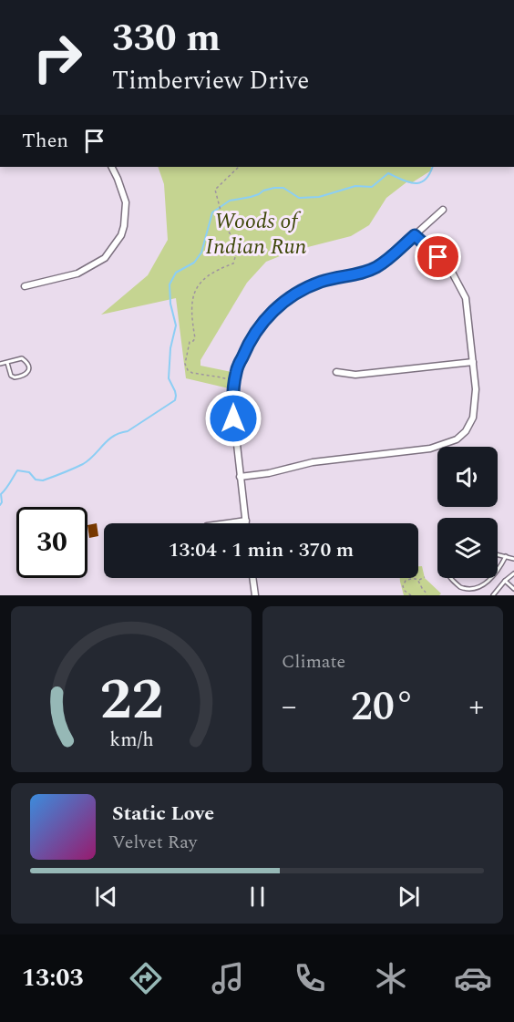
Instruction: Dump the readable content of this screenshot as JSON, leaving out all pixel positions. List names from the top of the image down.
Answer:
{
  "parks": ["Woods of Indian Run"],
  "page": {
    "turn": ["330 m", "Timberview Drive"],
    "then": "Then",
    "limit": "30",
    "trip": "13:04 · 1 min · 370 m",
    "tile": "Climate",
    "heat": ["−", "20°", "+"],
    "song": ["Static Love", "Velvet Ray"],
    "tabs": "13:03",
    "gauge": ["22", "km/h"]
  }
}
